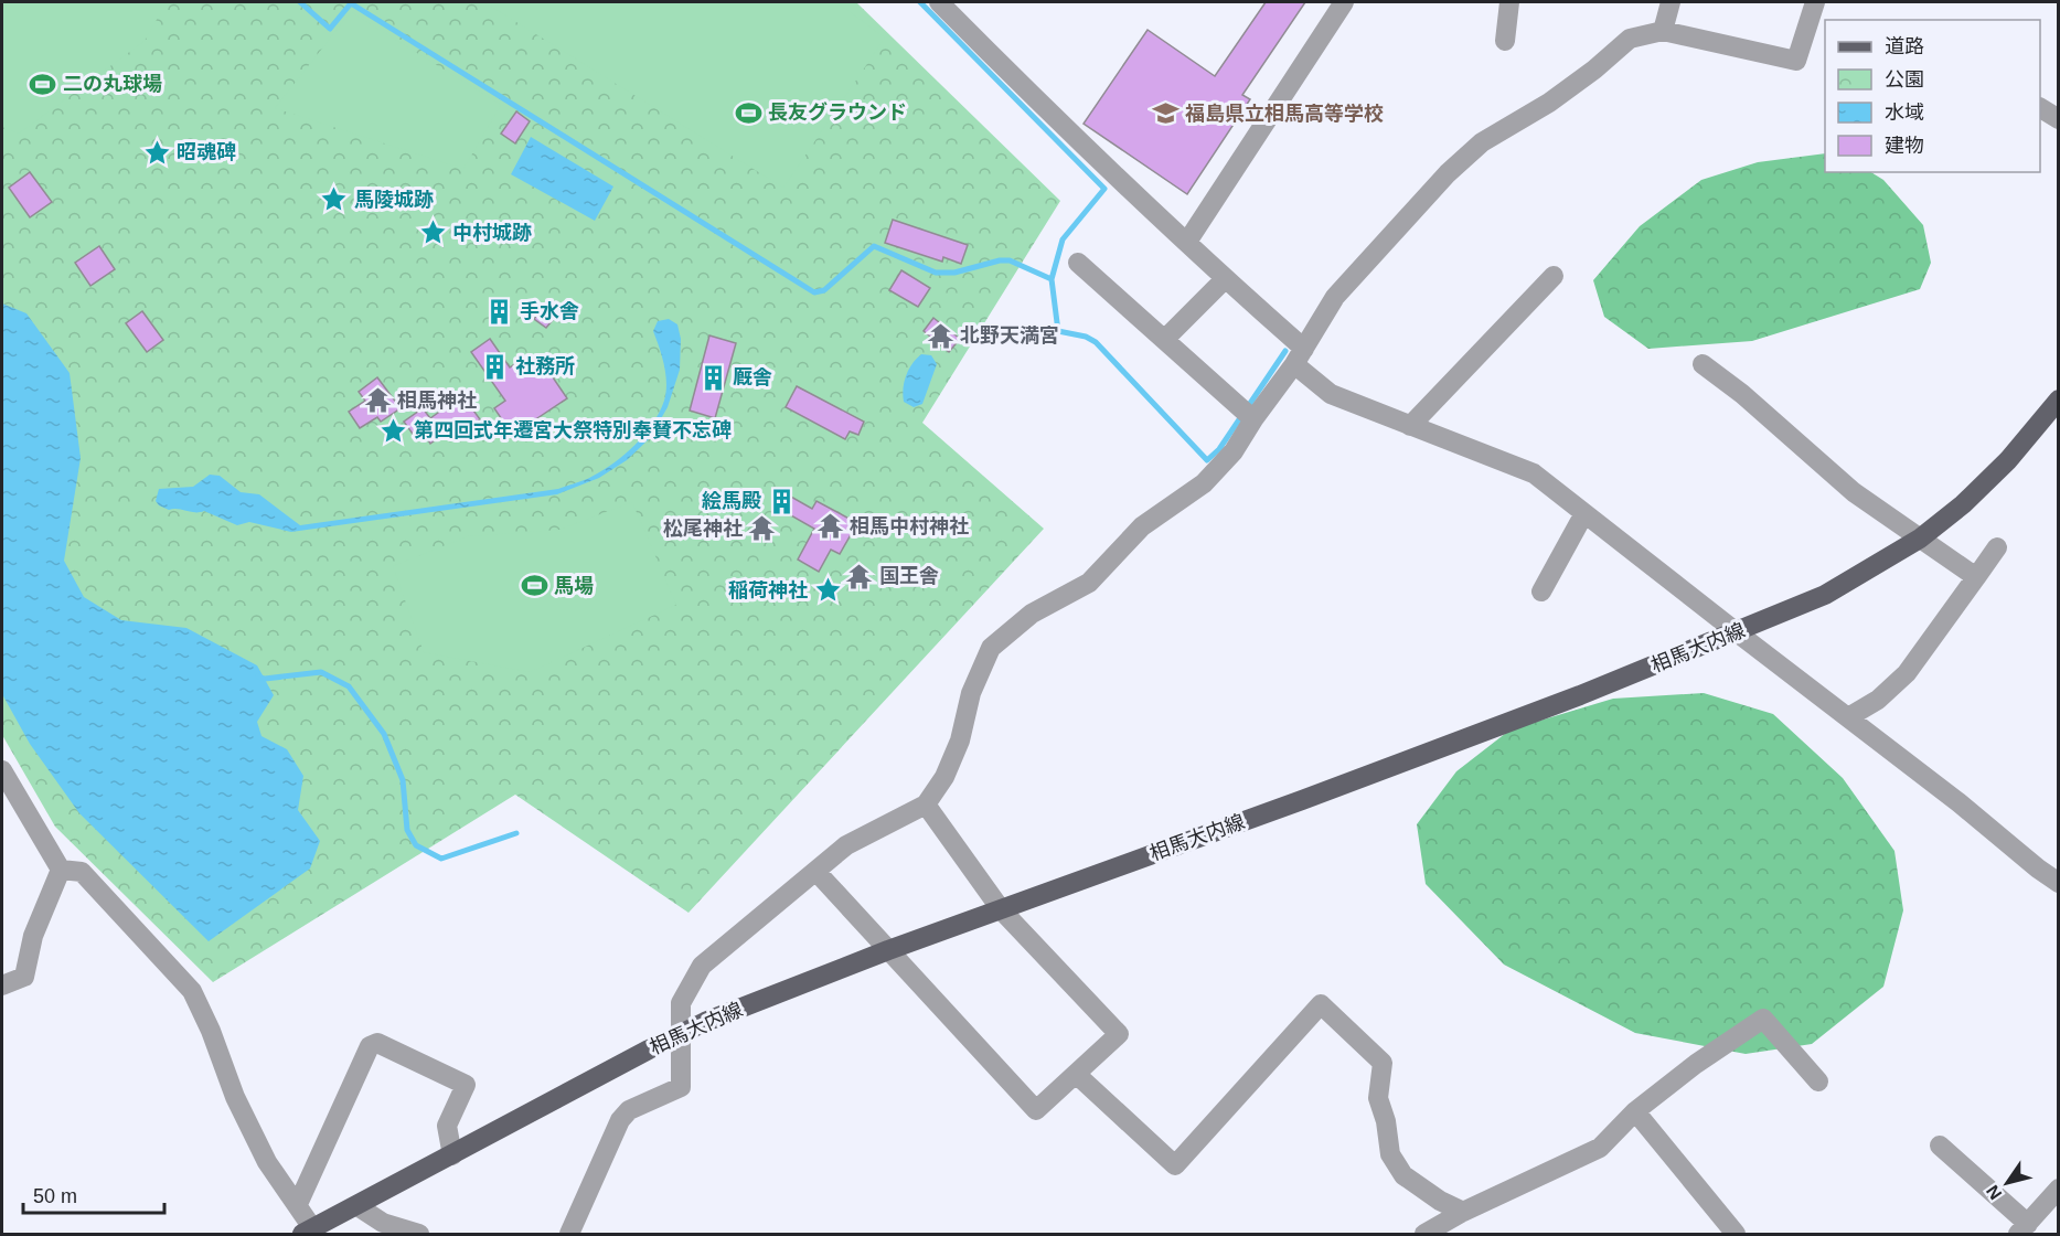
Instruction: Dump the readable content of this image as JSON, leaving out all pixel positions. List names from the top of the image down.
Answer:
{
  "streets": {
    "main road": ["相馬大内線"]
  },
  "places": {
    "sports": ["二の丸球場", "長友グラウンド", "馬場"],
    "school or university": ["福島県立相馬高等学校"],
    "place": [
      "昭魂碑",
      "馬陵城跡",
      "中村城跡",
      "第四回式年遷宮大祭特別奉賛不忘碑",
      "稲荷神社"
    ],
    "building": [
      "手水舎",
      "社務所",
      "厩舎",
      "絵馬殿"
    ],
    "temple": [
      "北野天満宮",
      "相馬神社",
      "相馬中村神社",
      "松尾神社",
      "国王舎"
    ]
  },
  "legend": [
    "道路",
    "公園",
    "水域",
    "建物"
  ],
  "scale_bar": "50 m",
  "north": "bottom left"
}
